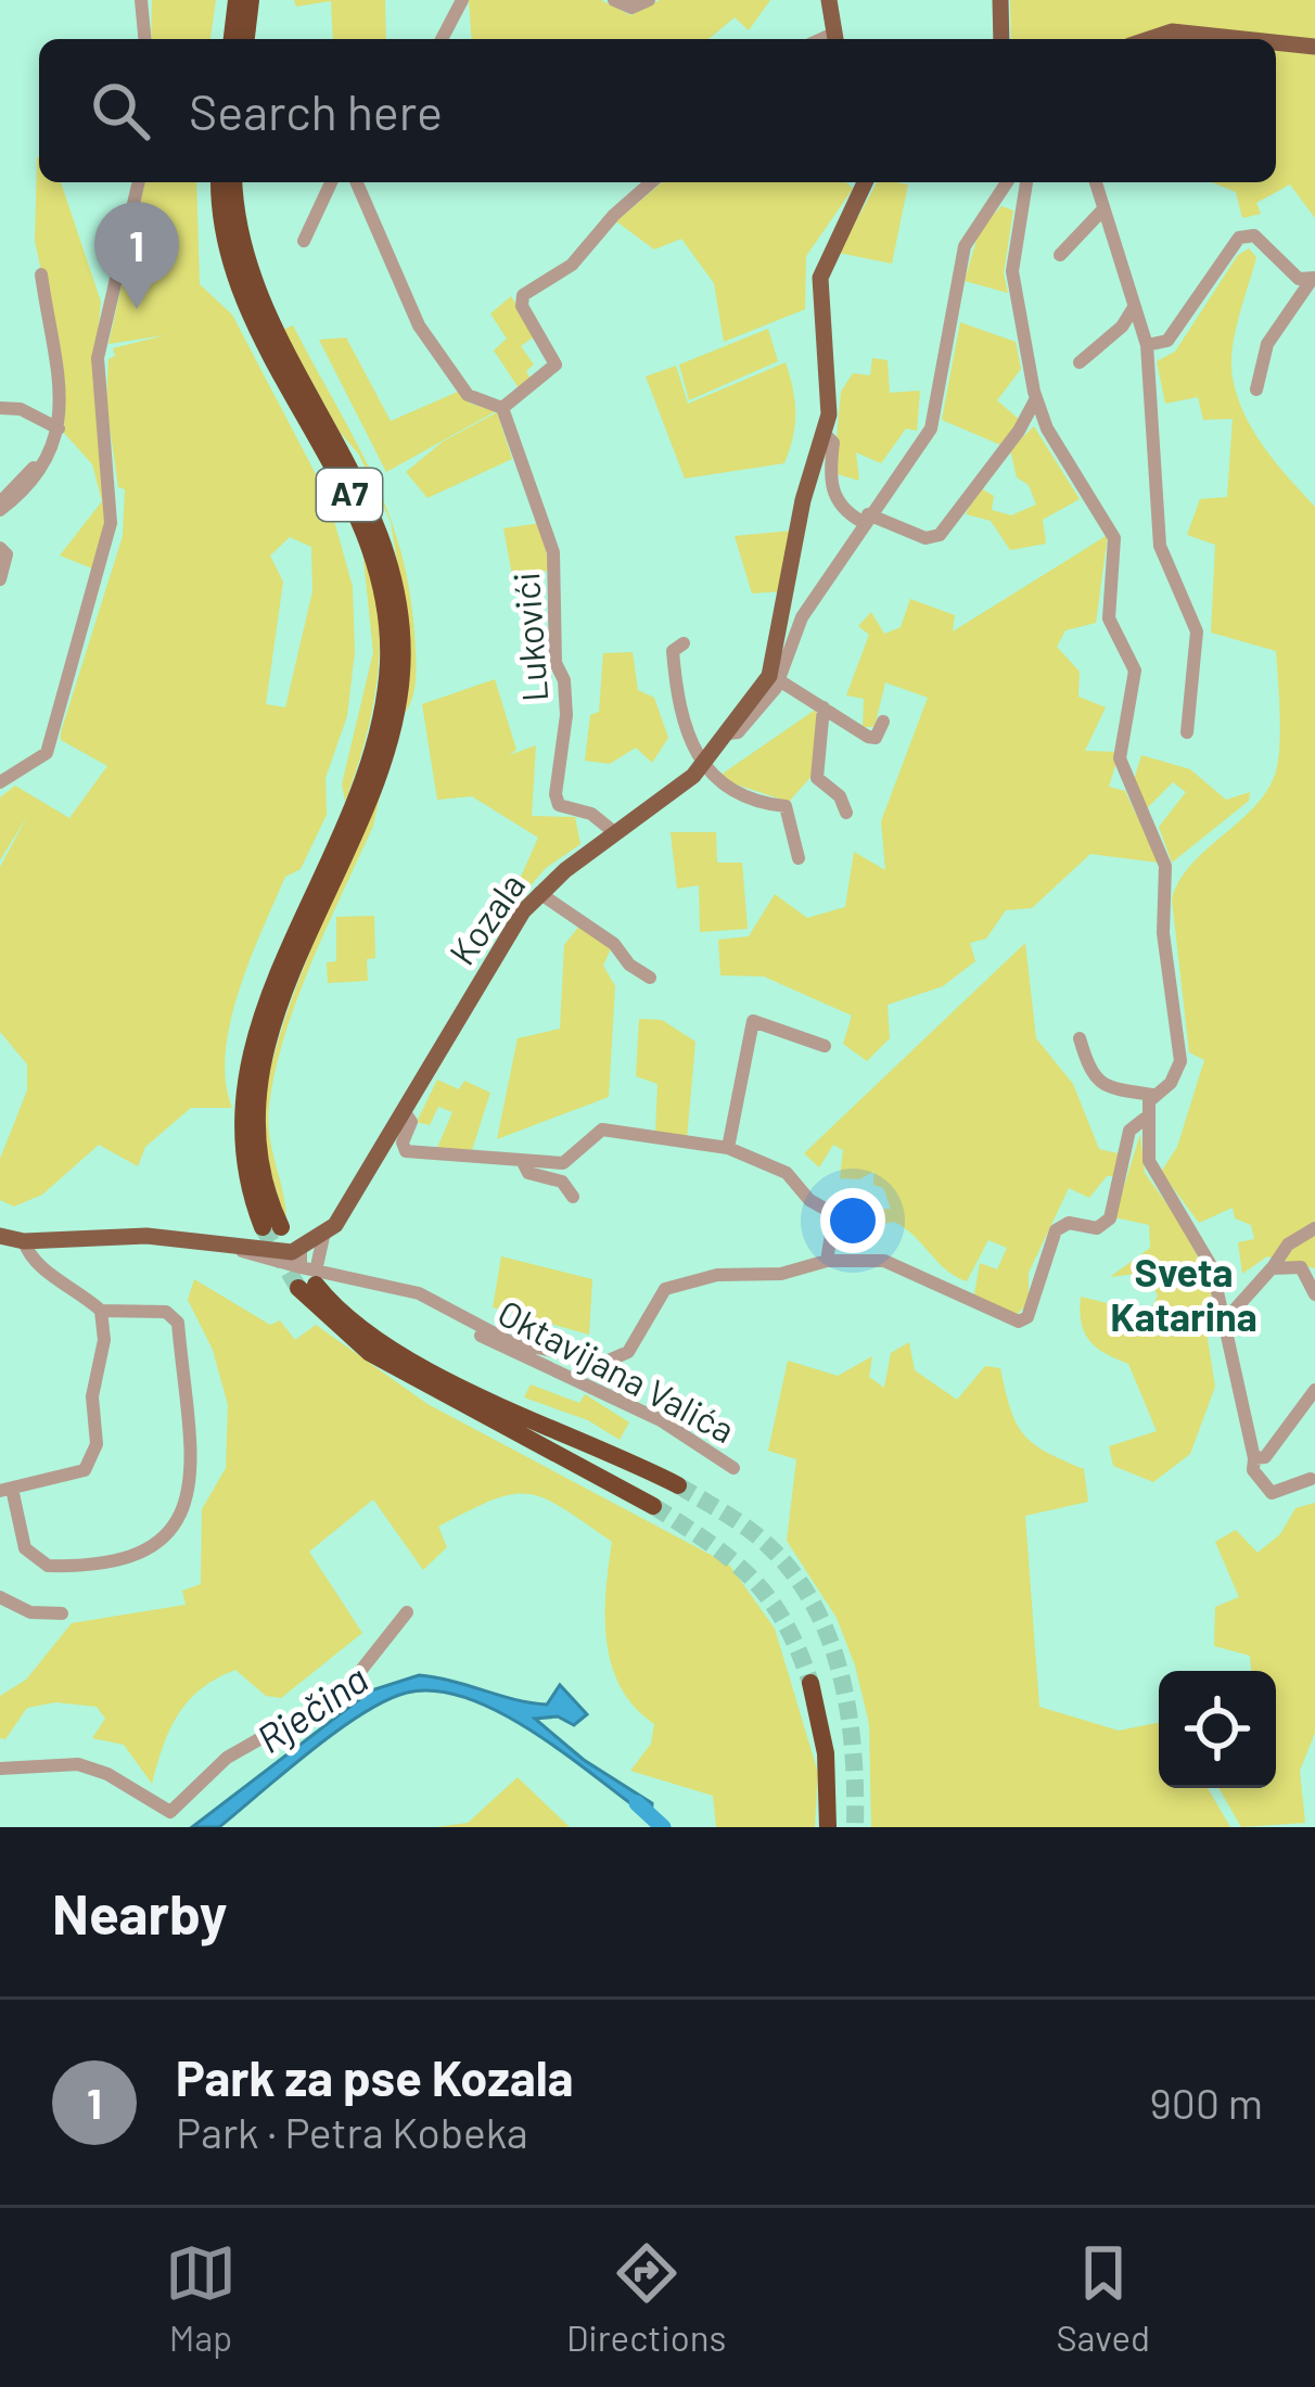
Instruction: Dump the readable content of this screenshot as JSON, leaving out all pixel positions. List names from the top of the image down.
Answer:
{
  "streets": {
    "highway": ["A7"],
    "main road": ["Kozala"],
    "street": ["Lukovići", "Oktavijana Valića"]
  },
  "crossings": [
    ["Lukovići", "Kozala"],
    ["Kozala", "Oktavijana Valića"]
  ],
  "districts": ["Sveta Katarina"],
  "water": ["Rječina"],
  "page": {
    "search": "Search here",
    "pins": "1",
    "heading": "Nearby",
    "list": [
      {
        "mark": "1",
        "name": "Park za pse Kozala",
        "note": "Park · Petra Kobeka",
        "value": "900 m"
      }
    ],
    "nav": ["Map", "Directions", "Saved"]
  }
}
